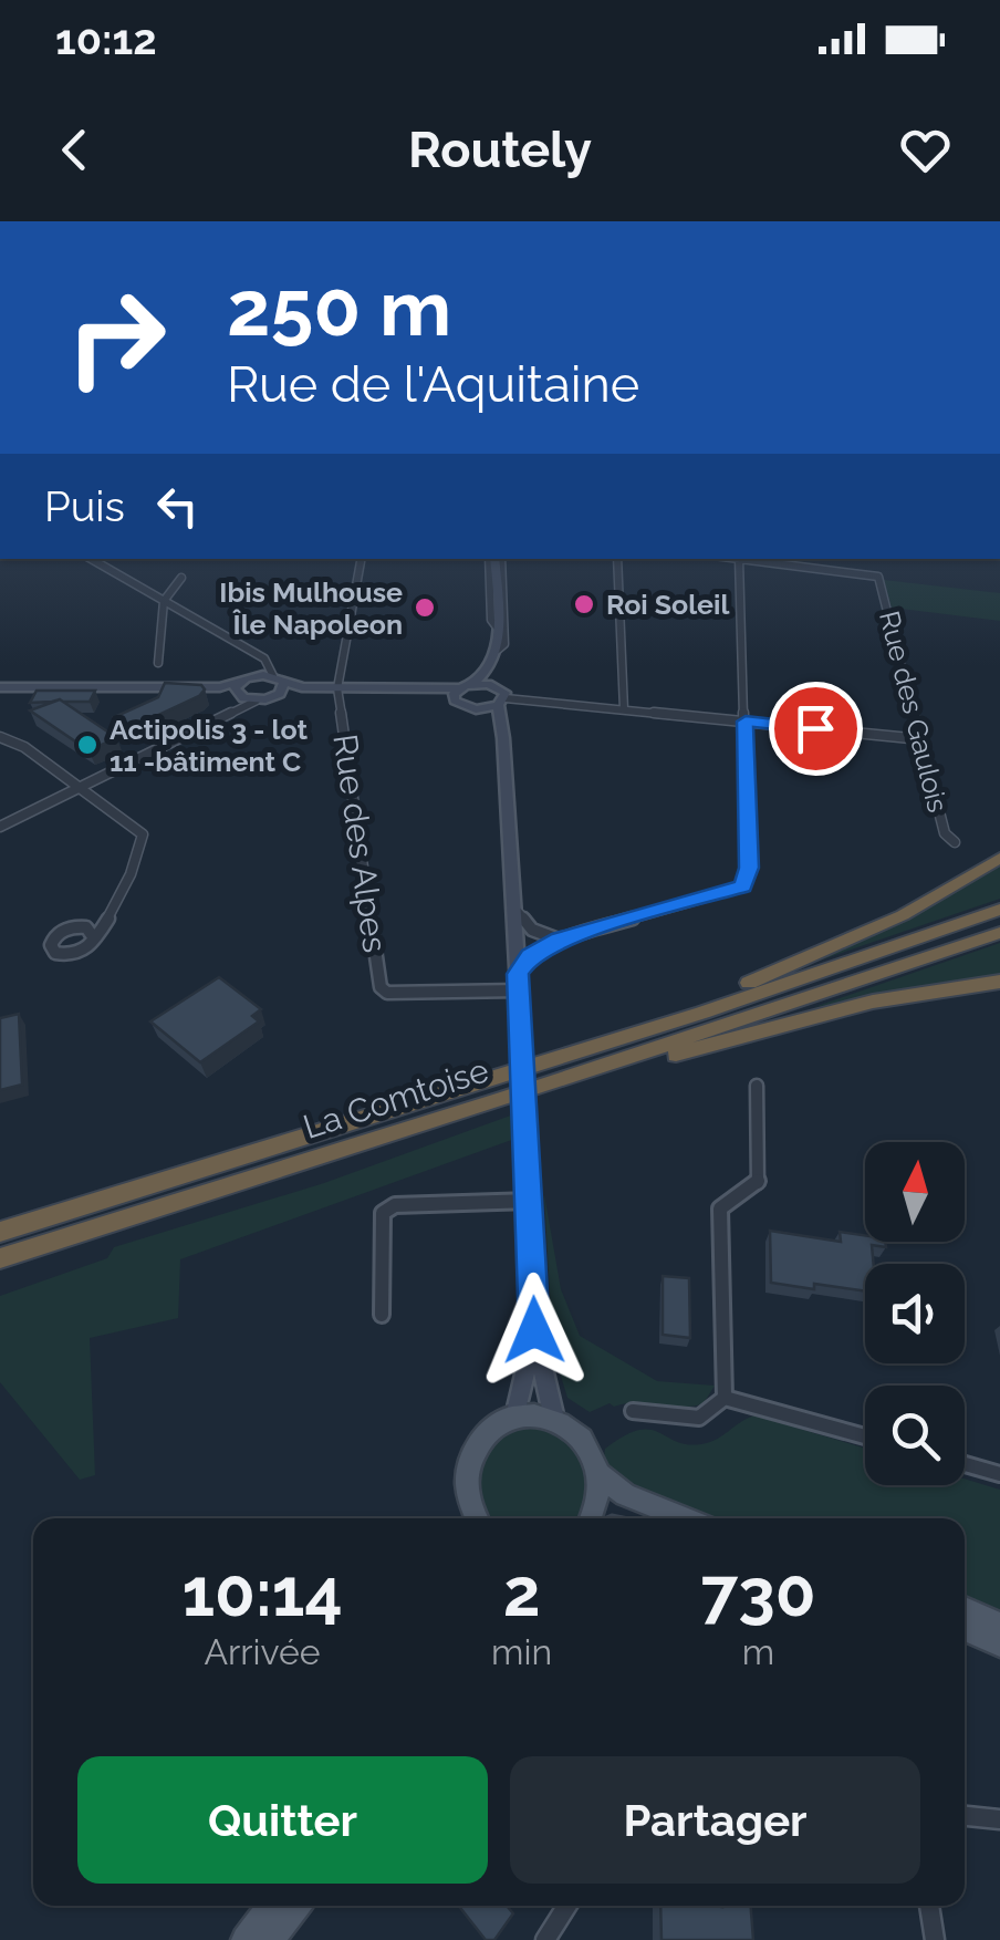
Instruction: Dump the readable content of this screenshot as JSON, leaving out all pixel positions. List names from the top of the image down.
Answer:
{
  "streets": {
    "highway": ["La Comtoise"],
    "street": ["Rue des Gaulois", "Rue des Alpes"]
  },
  "places": ["Roi Soleil", "Ibis Mulhouse Île Napoleon", "Actipolis 3 - lot 11 -bâtiment C"],
  "north": "top",
  "page": {
    "status": "10:12",
    "header": "Routely",
    "turn": ["250 m", "Rue de l'Aquitaine"],
    "then": "Puis",
    "eta": [
      "10:14",
      "Arrivée",
      "2",
      "min",
      "730",
      "m"
    ],
    "buttons": ["Quitter", "Partager"]
  }
}
